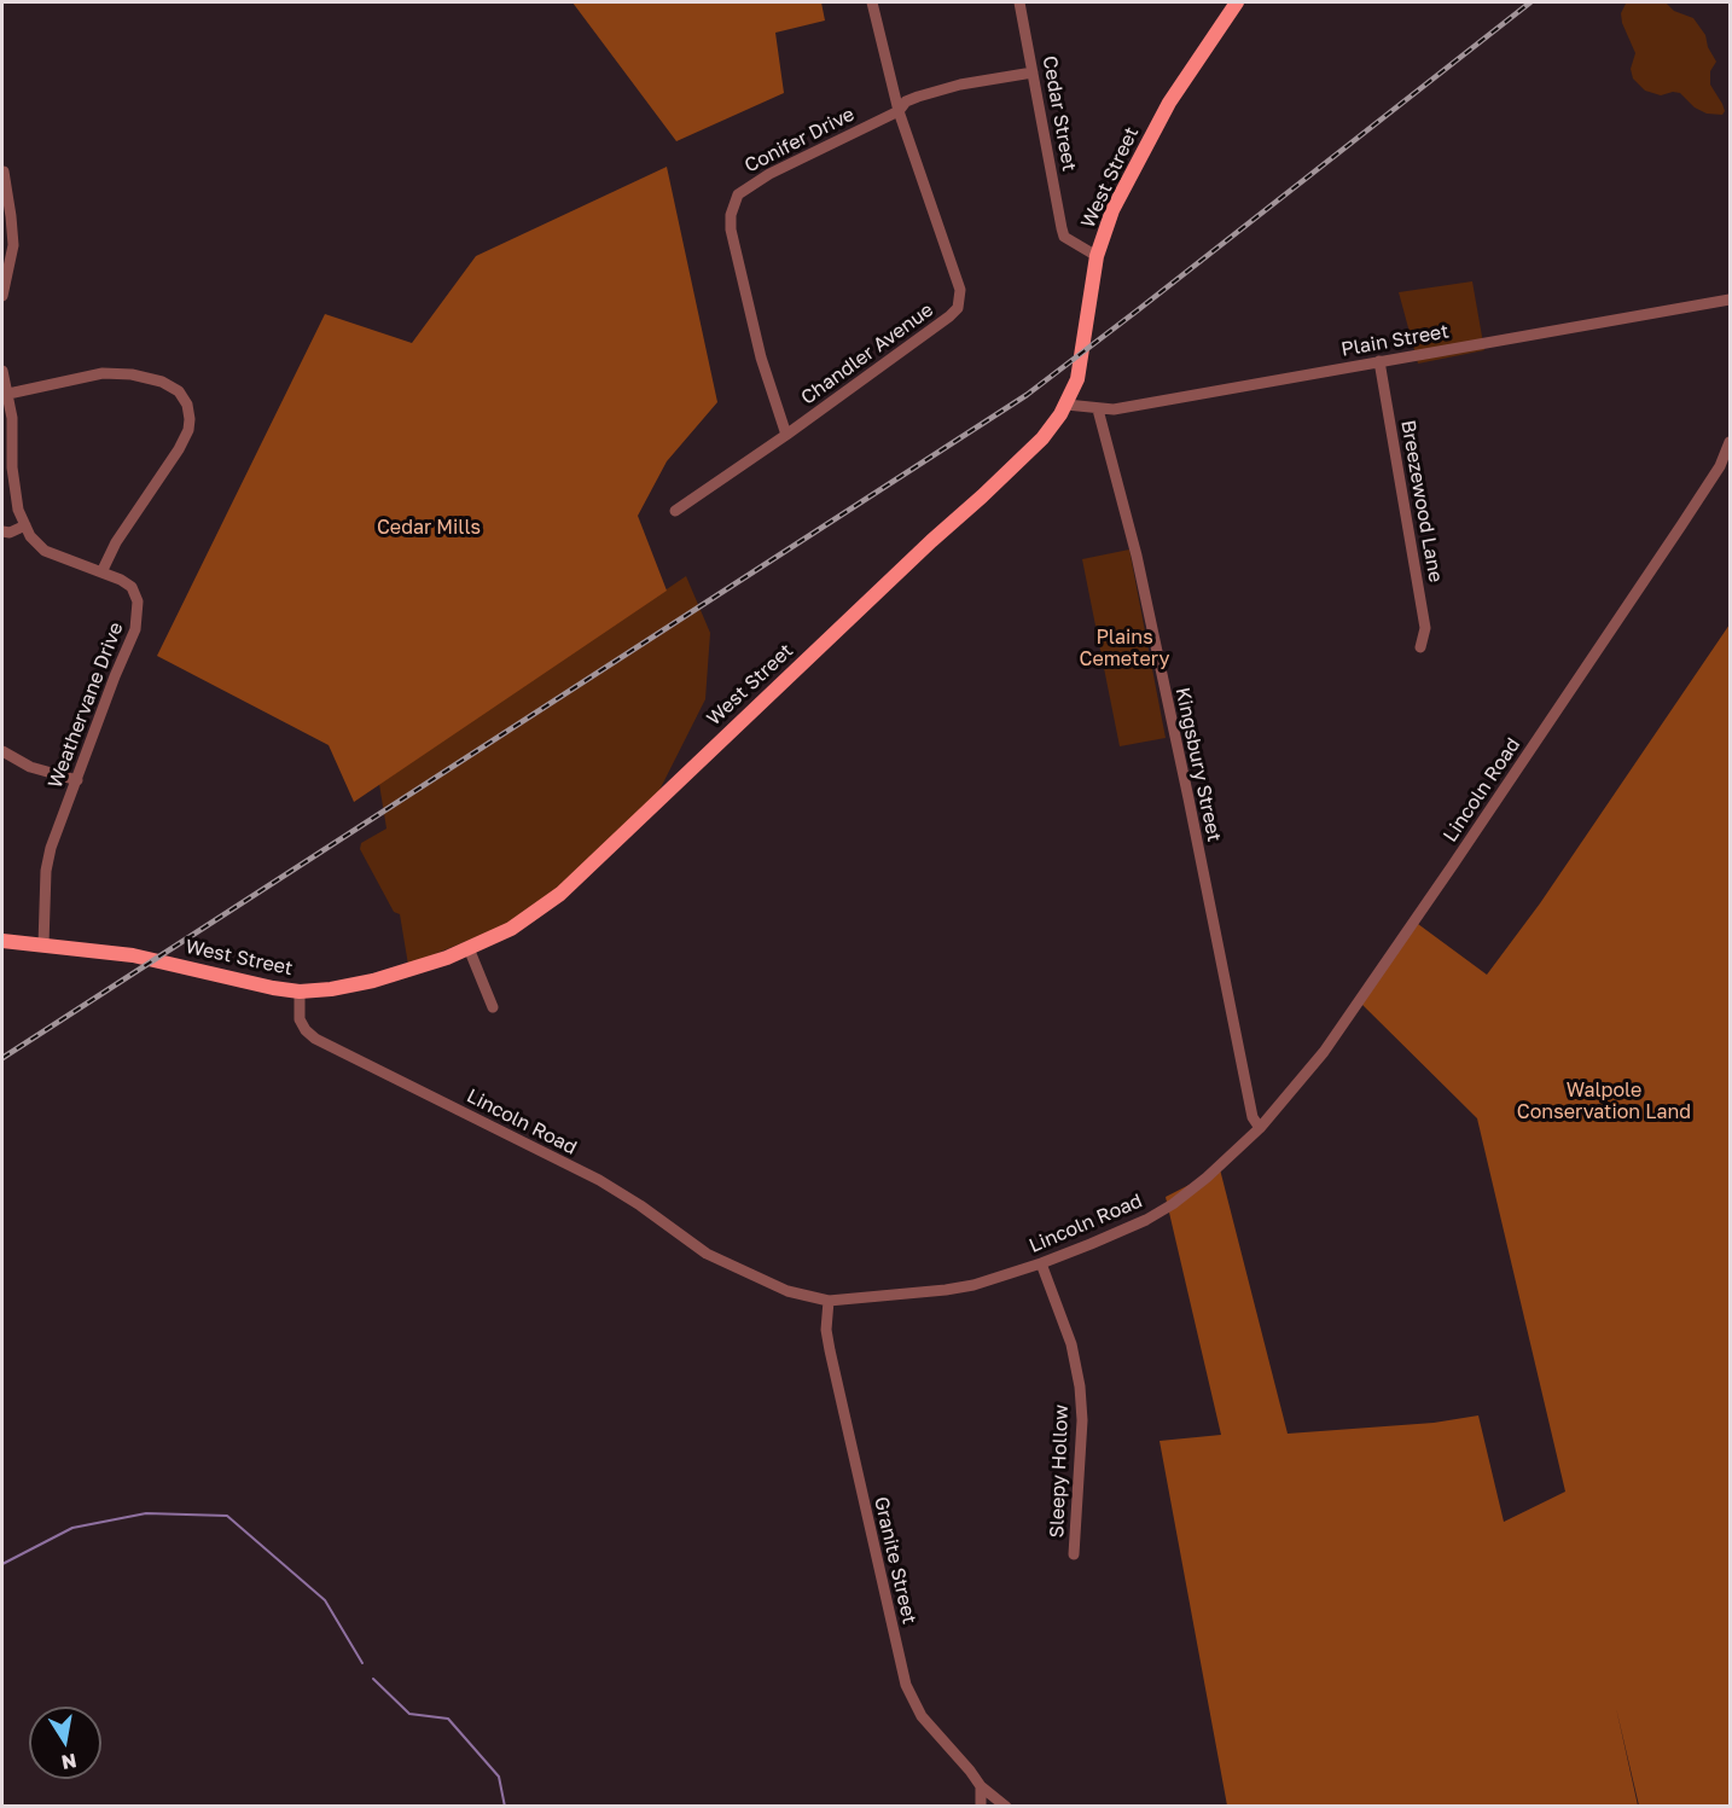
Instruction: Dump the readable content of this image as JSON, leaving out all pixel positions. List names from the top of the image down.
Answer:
{
  "streets": {
    "main road": ["West Street"],
    "street": [
      "Cedar Street",
      "Conifer Drive",
      "Plain Street",
      "Chandler Avenue",
      "Breezewood Lane",
      "Weathervane Drive",
      "Kingsbury Street",
      "Lincoln Road",
      "Sleepy Hollow",
      "Granite Street"
    ]
  },
  "crossings": [
    ["Cedar Street", "Conifer Drive"],
    ["Cedar Street", "West Street"],
    ["Conifer Drive", "Chandler Avenue"],
    ["West Street", "Plain Street"],
    ["West Street", "Weathervane Drive"],
    ["West Street", "Lincoln Road"],
    ["Plain Street", "Breezewood Lane"],
    ["Plain Street", "Kingsbury Street"],
    ["Kingsbury Street", "Lincoln Road"],
    ["Lincoln Road", "Sleepy Hollow"],
    ["Lincoln Road", "Granite Street"]
  ],
  "parks": ["Cedar Mills", "Plains Cemetery", "Walpole Conservation Land"],
  "north": "bottom"
}
